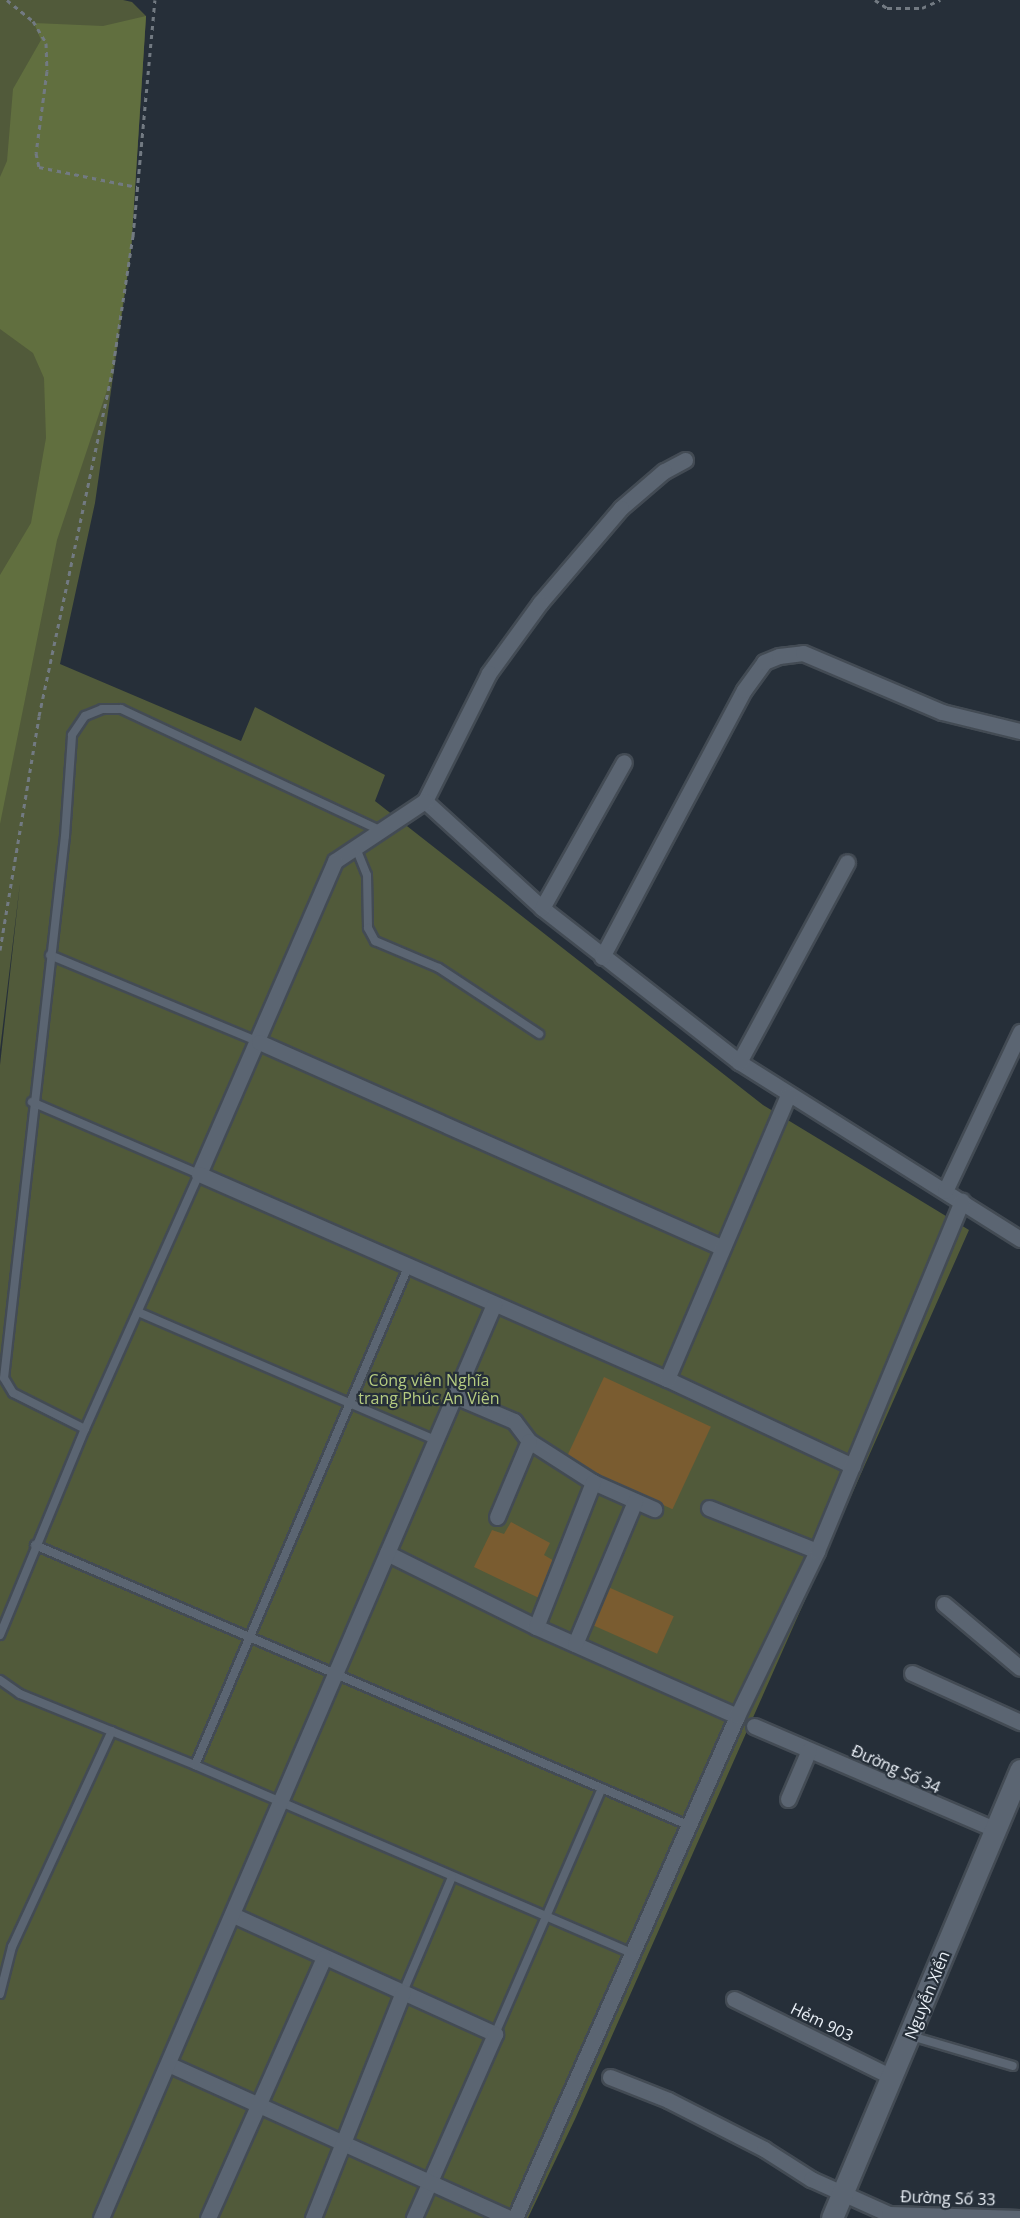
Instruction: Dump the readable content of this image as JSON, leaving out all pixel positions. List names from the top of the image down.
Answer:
{
  "streets": {
    "main road": ["Nguyễn Xiển"],
    "street": ["Đường Số 34", "Hẻm 903", "Đường Số 33"]
  },
  "crossings": [
    ["Đường Số 34", "Nguyễn Xiển"],
    ["Nguyễn Xiển", "Hẻm 903"],
    ["Nguyễn Xiển", "Đường Số 33"]
  ],
  "parks": ["Công viên Nghĩa trang Phúc An Viên"]
}
